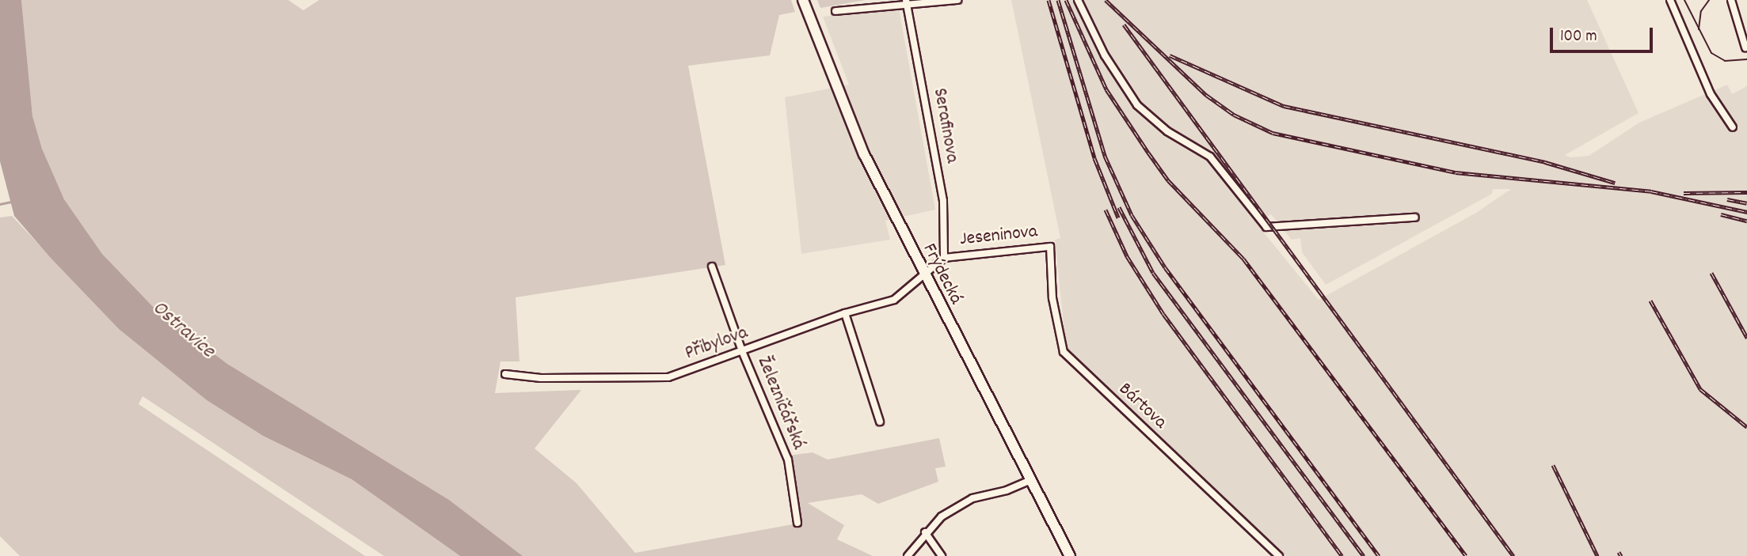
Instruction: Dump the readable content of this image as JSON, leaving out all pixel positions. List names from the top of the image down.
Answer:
{
  "streets": {
    "main road": ["Frýdecká"],
    "street": [
      "Serafinova",
      "Jeseninova",
      "Přibylova",
      "Železničářská",
      "Bártova"
    ]
  },
  "crossings": [
    ["Serafinova", "Jeseninova"],
    ["Jeseninova", "Frýdecká"],
    ["Jeseninova", "Přibylova"],
    ["Jeseninova", "Bártova"],
    ["Frýdecká", "Přibylova"],
    ["Přibylova", "Železničářská"]
  ],
  "water": ["Ostravice"],
  "scale_bar": "100 m"
}
